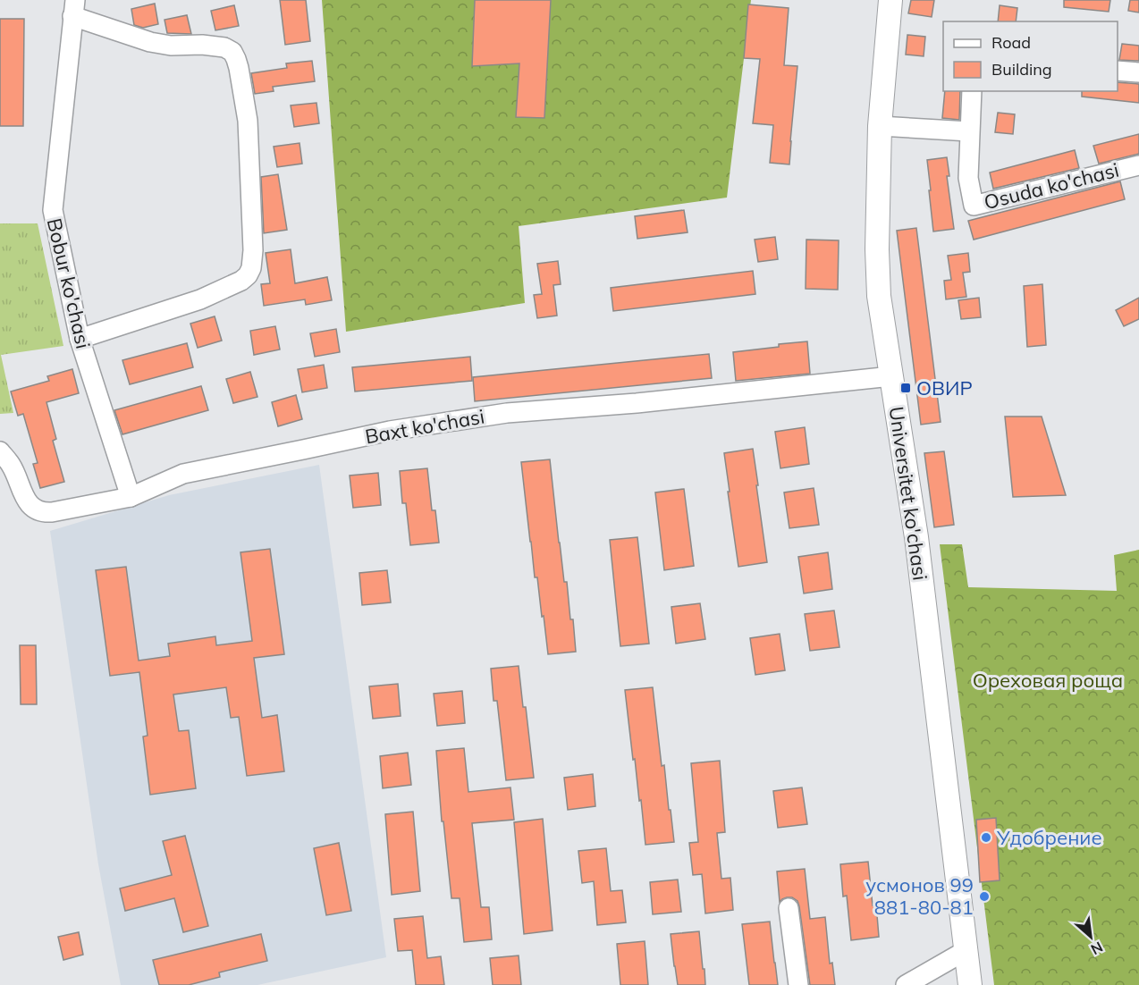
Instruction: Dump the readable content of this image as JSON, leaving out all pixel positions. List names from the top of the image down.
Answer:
{
  "streets": {
    "main road": ["Universitet ko'chasi"],
    "street": ["Osuda ko'chasi", "Bobur ko'chasi", "Baxt ko'chasi"]
  },
  "crossings": [
    ["Bobur ko'chasi", "Baxt ko'chasi"],
    ["Baxt ko'chasi", "Universitet ko'chasi"]
  ],
  "parks": ["Ореховая роща"],
  "places": {
    "transit": ["ОВИР"],
    "other": ["Удобрение", "усмонов 99 881-80-81"]
  },
  "legend": ["Road", "Building"],
  "north": "bottom right"
}
